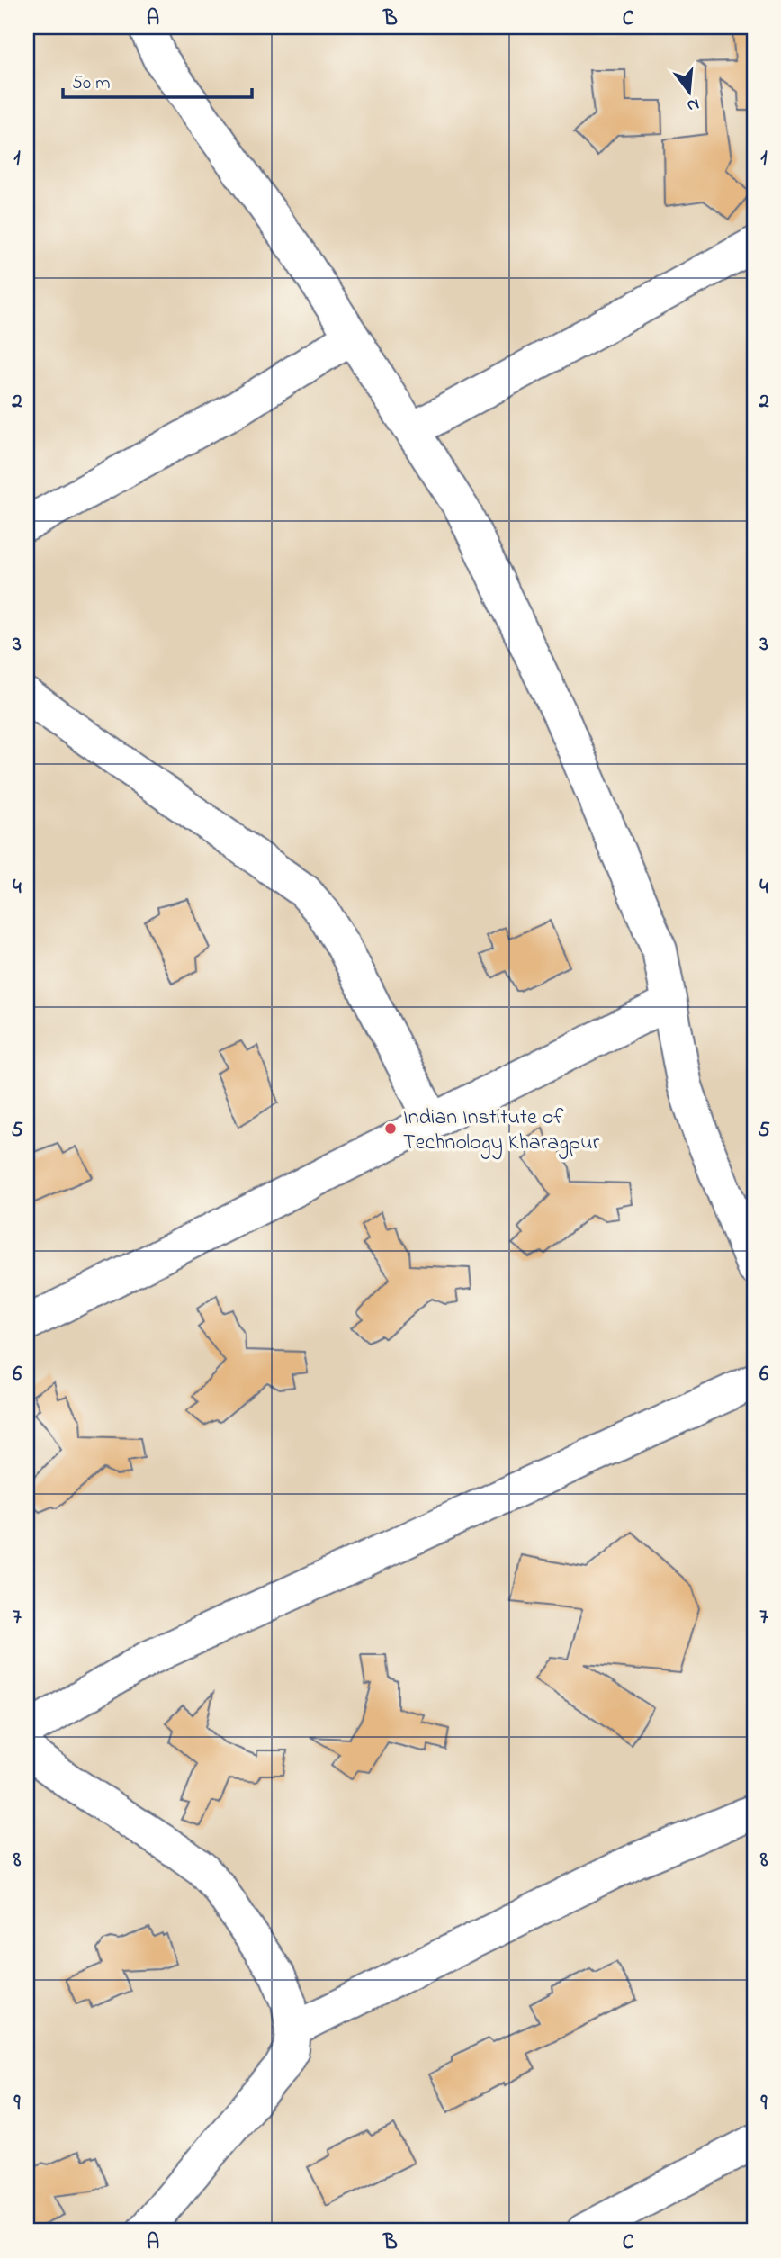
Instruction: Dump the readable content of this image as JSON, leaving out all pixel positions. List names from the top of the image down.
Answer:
{
  "places": ["Indian Institute of Technology Kharagpur"],
  "scale_bar": "50 m",
  "north": "bottom",
  "grid": {
    "columns": ["A", "B", "C"],
    "rows": [
      "1",
      "2",
      "3",
      "4",
      "5",
      "6",
      "7",
      "8",
      "9"
    ]
  }
}
